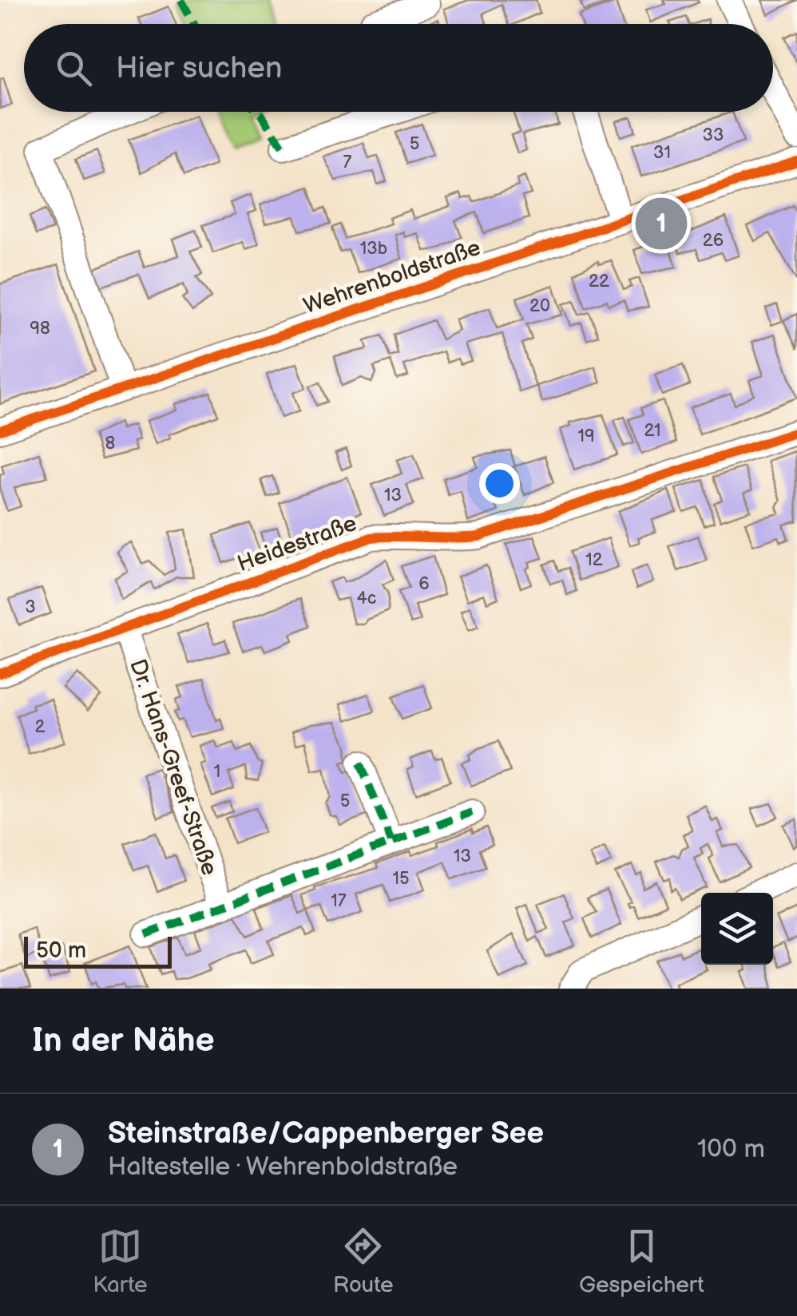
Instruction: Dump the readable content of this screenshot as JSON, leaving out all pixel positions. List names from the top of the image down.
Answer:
{
  "streets": {
    "street": ["Wehrenboldstraße", "Heidestraße", "Dr. Hans-Greef-Straße"]
  },
  "crossings": [
    ["Heidestraße", "Dr. Hans-Greef-Straße"]
  ],
  "house_numbers": [
    "33",
    "5",
    "31",
    "7",
    "26",
    "13b",
    "22",
    "20",
    "98",
    "21",
    "19",
    "8",
    "13",
    "12",
    "6",
    "4c",
    "3",
    "2",
    "1",
    "5",
    "13",
    "15",
    "17"
  ],
  "scale_bar": "50 m",
  "page": {
    "search": "Hier suchen",
    "pins": "1",
    "scale": "50 m",
    "heading": "In der Nähe",
    "list": [
      {
        "mark": "1",
        "name": "Steinstraße/Cappenberger See",
        "note": "Haltestelle · Wehrenboldstraße",
        "value": "100 m"
      }
    ],
    "nav": ["Karte", "Route", "Gespeichert"]
  }
}
